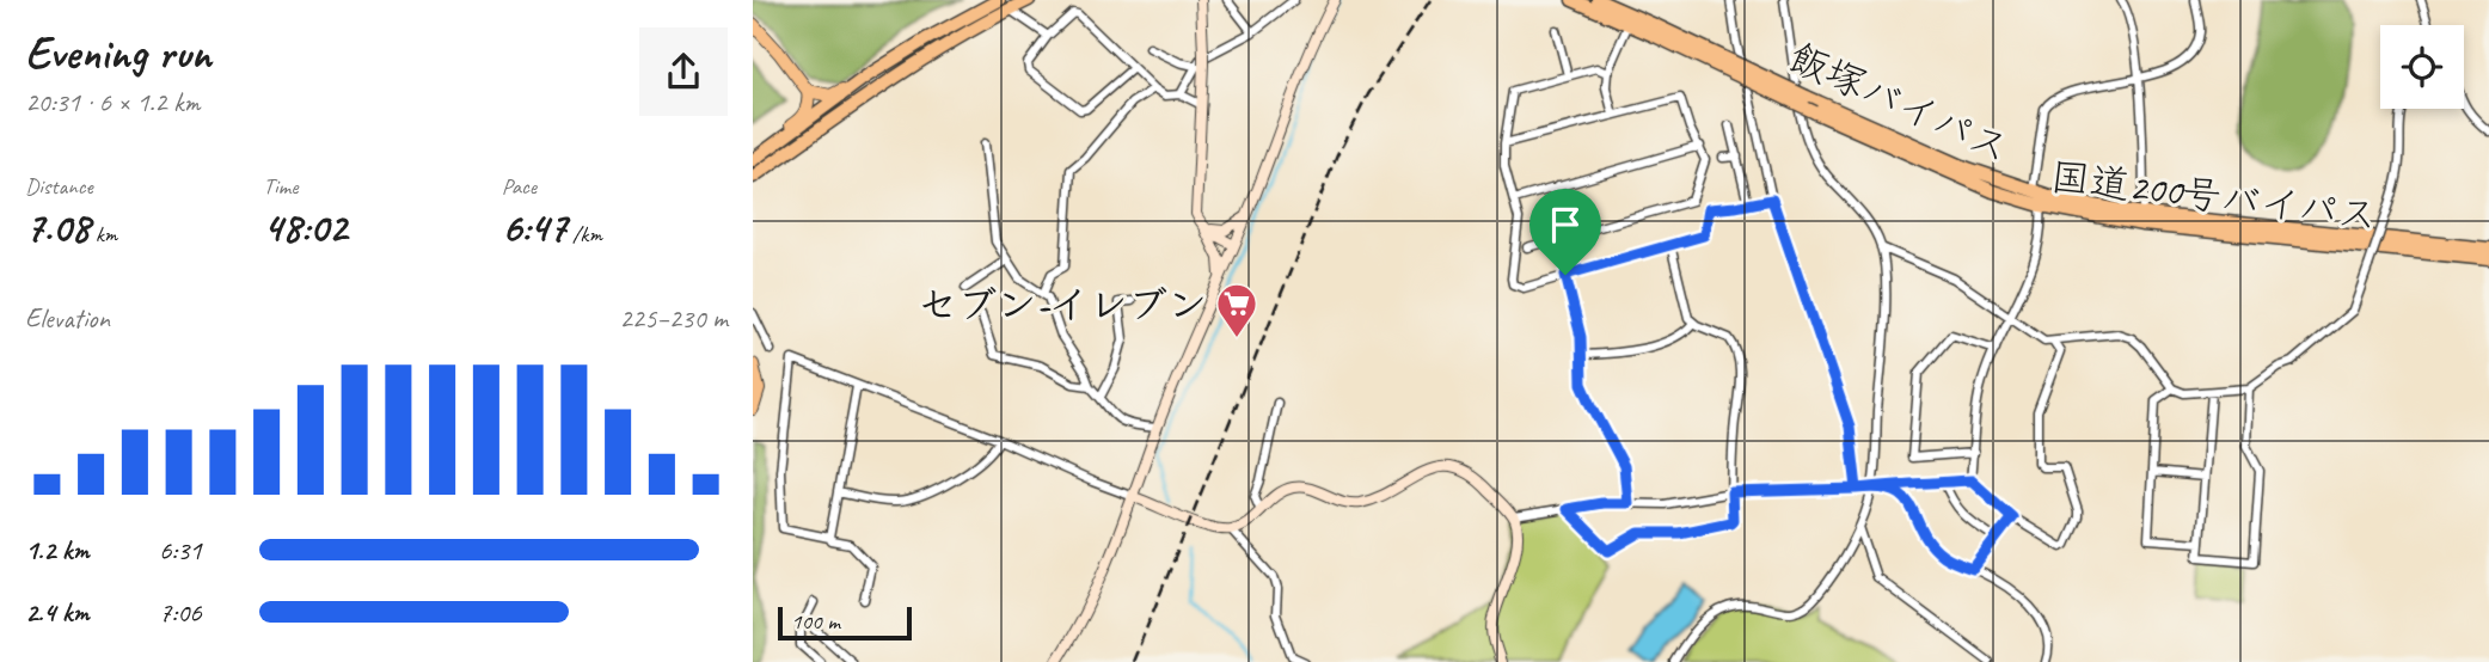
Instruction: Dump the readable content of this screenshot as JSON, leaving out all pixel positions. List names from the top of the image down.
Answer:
{
  "streets": {
    "highway": ["飯塚バイパス", "国道200号バイパス"]
  },
  "crossings": [
    ["飯塚バイパス", "国道200号バイパス"]
  ],
  "places": {
    "supermarket": ["セブン-イレブン"]
  },
  "scale_bar": "100 m",
  "page": {
    "heading": ["Evening run", "20:31 · 6 × 1.2 km"],
    "stats": [
      ["Distance", "7.08 km"],
      ["Time", "48:02"],
      ["Pace", "6:47 /km"]
    ],
    "chart": ["Elevation", "225–230 m"],
    "list": [
      {
        "name": "1.2 km",
        "note": "6:31"
      },
      {
        "name": "2.4 km",
        "note": "7:06"
      }
    ],
    "scale": "100 m"
  }
}
